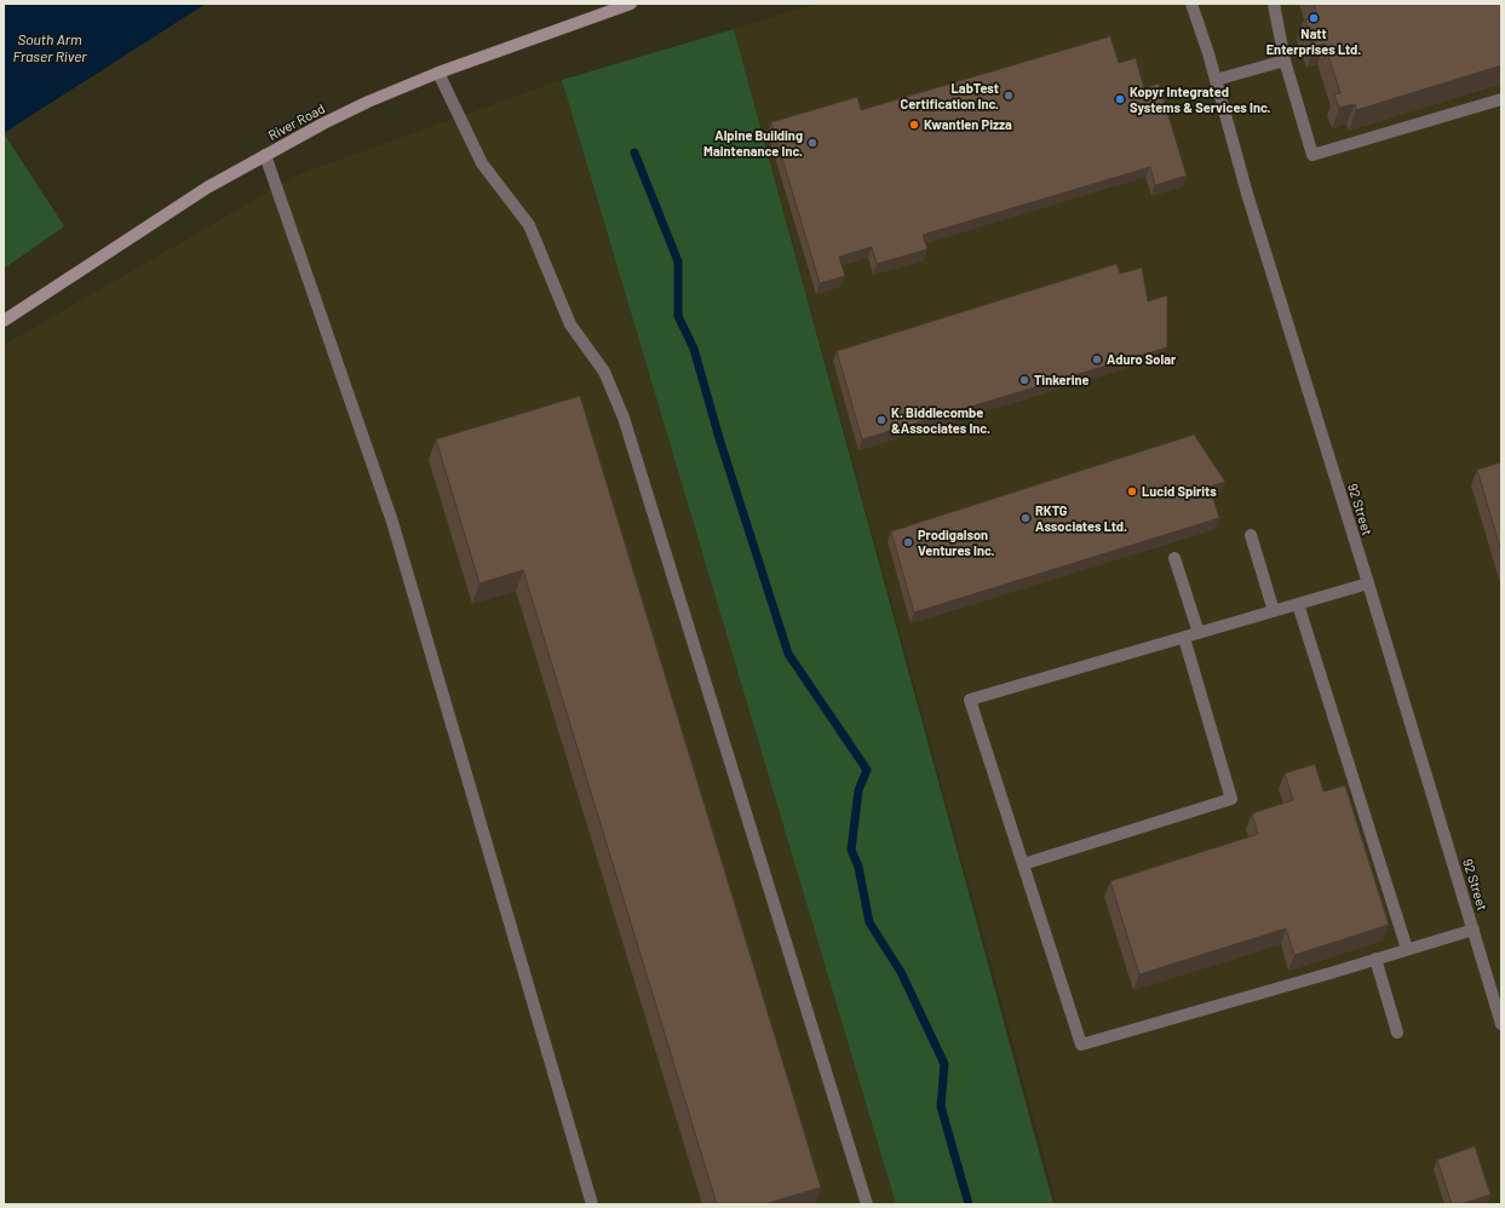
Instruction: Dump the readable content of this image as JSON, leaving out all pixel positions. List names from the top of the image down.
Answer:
{
  "streets": {
    "main road": ["River Road"],
    "street": ["92 Street"]
  },
  "water": ["South Arm Fraser River"],
  "places": [
    "Natt Enterprises Ltd.",
    "LabTest Certification Inc.",
    "Kopyr Integrated Systems & Services Inc.",
    "Kwantlen Pizza",
    "Alpine Building Maintenance Inc.",
    "Aduro Solar",
    "Tinkerine",
    "K. Biddlecombe &Associates Inc.",
    "Lucid Spirits",
    "RKTG Associates Ltd.",
    "Prodigalson Ventures Inc."
  ]
}
